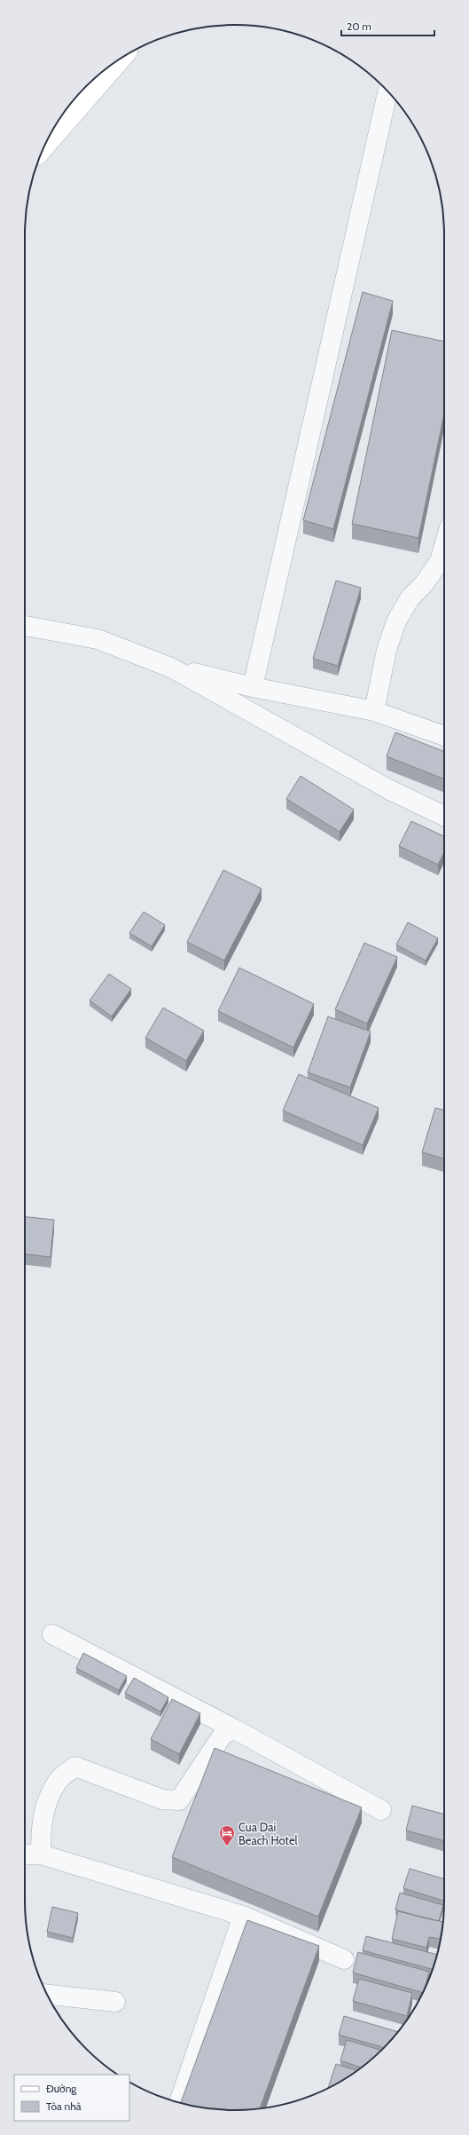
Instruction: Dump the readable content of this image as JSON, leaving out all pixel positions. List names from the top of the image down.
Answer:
{
  "places": {
    "hotel": ["Cua Dai Beach Hotel"]
  },
  "legend": ["Đường", "Tòa nhà"],
  "scale_bar": "20 m"
}
